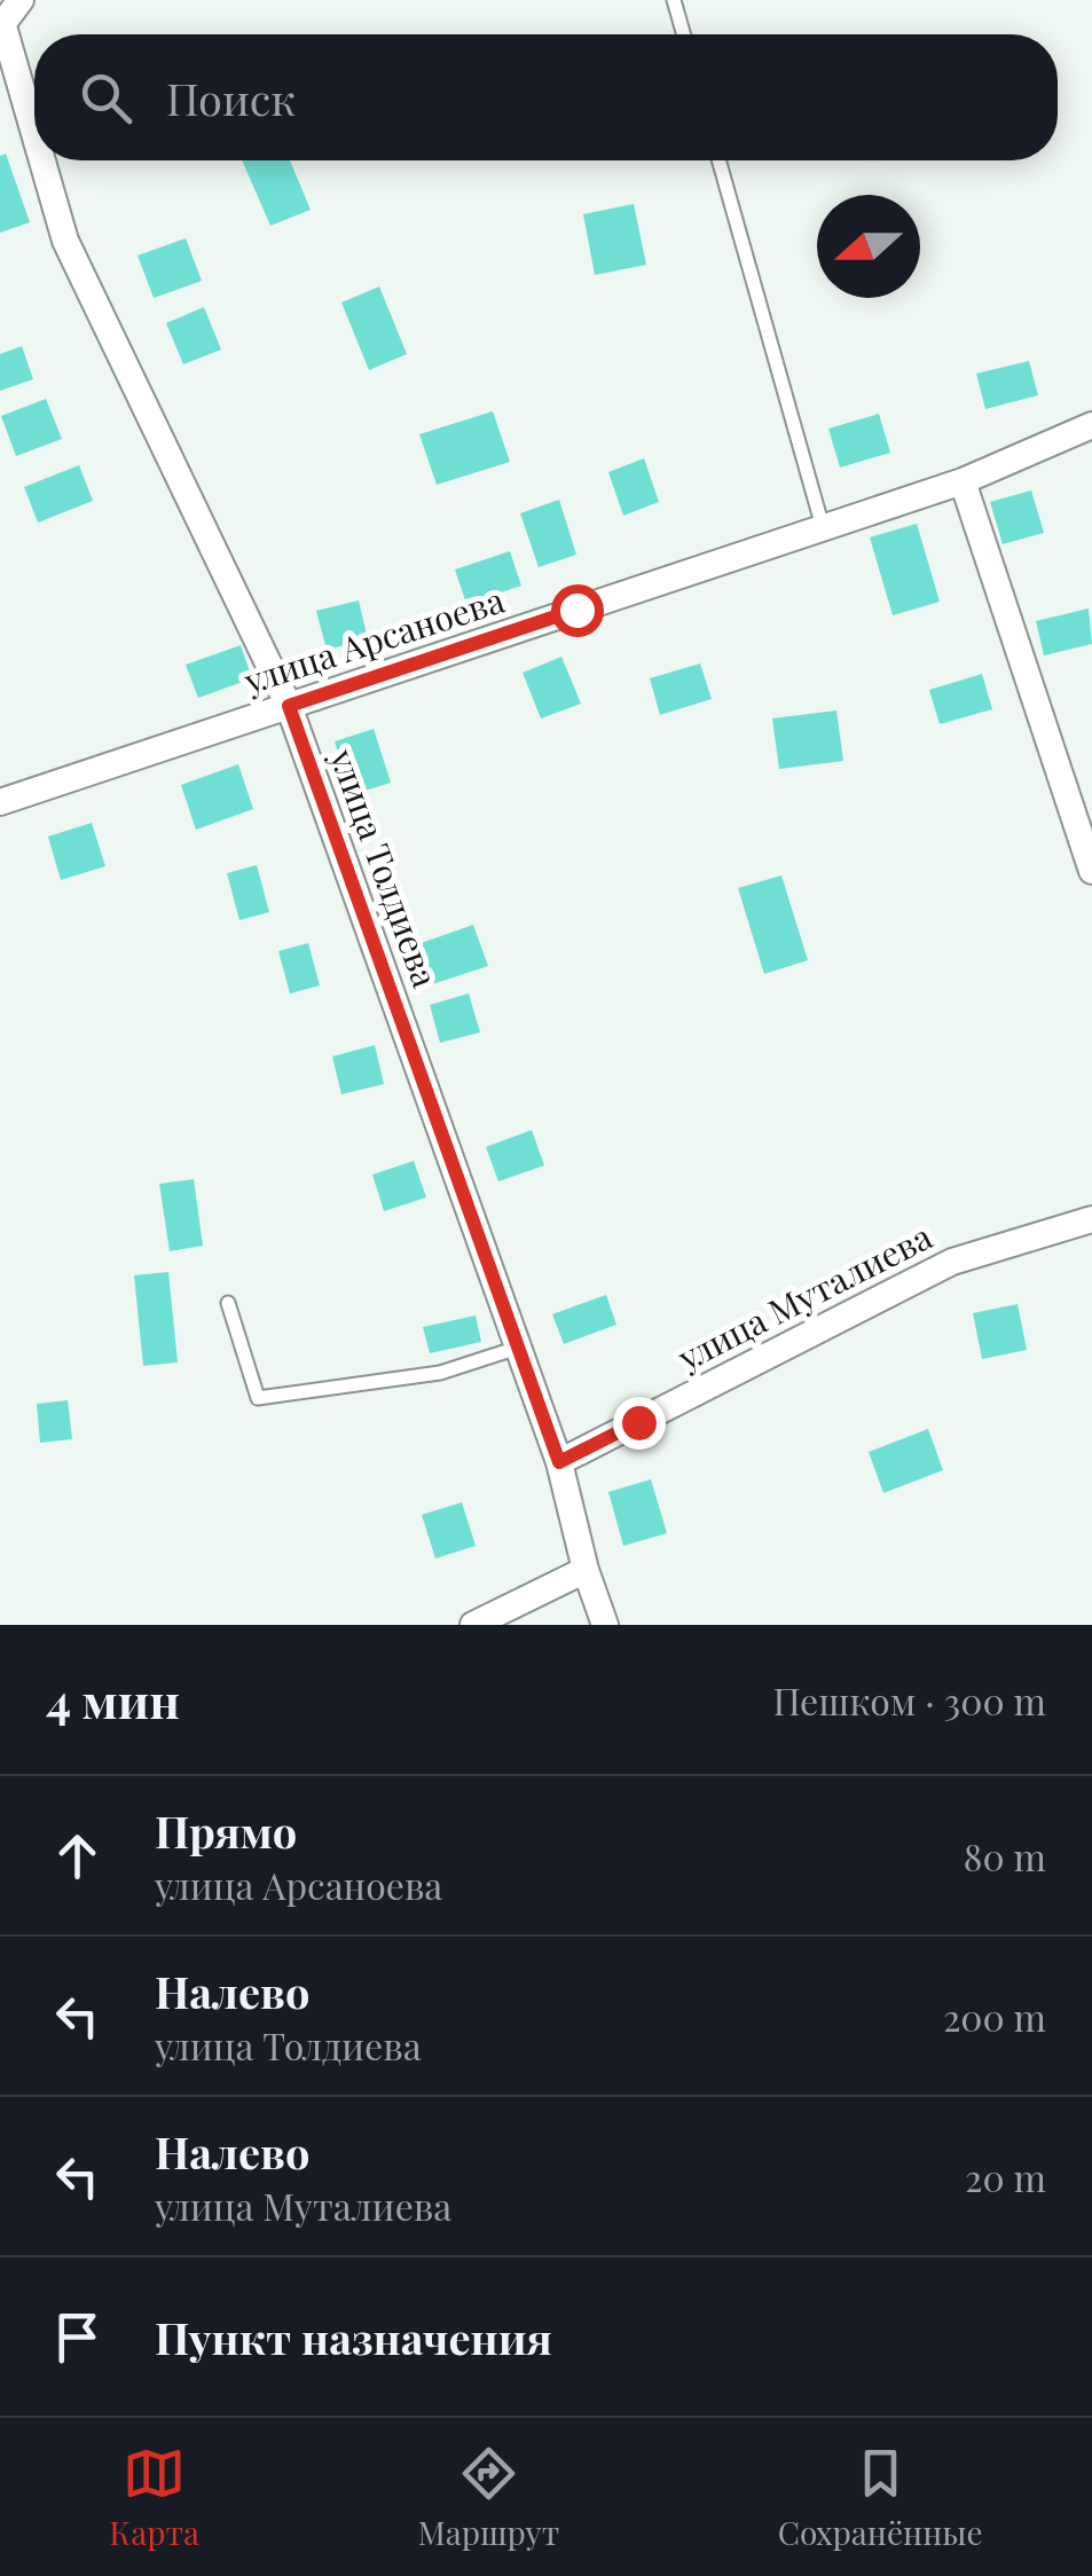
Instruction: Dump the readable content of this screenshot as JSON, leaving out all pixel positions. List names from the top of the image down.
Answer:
{
  "streets": {
    "street": ["улица Арсаноева", "улица Толдиева", "улица Муталиева"]
  },
  "crossings": [
    ["улица Арсаноева", "улица Толдиева"],
    ["улица Толдиева", "улица Муталиева"]
  ],
  "north": "left",
  "page": {
    "search": "Поиск",
    "heading": ["4 мин", "Пешком · 300 m"],
    "list": [
      ["Прямо", "улица Арсаноева", "80 m"],
      ["Налево", "улица Толдиева", "200 m"],
      ["Налево", "улица Муталиева", "20 m"],
      "Пункт назначения"
    ],
    "nav": ["Карта", "Маршрут", "Сохранённые"]
  }
}
